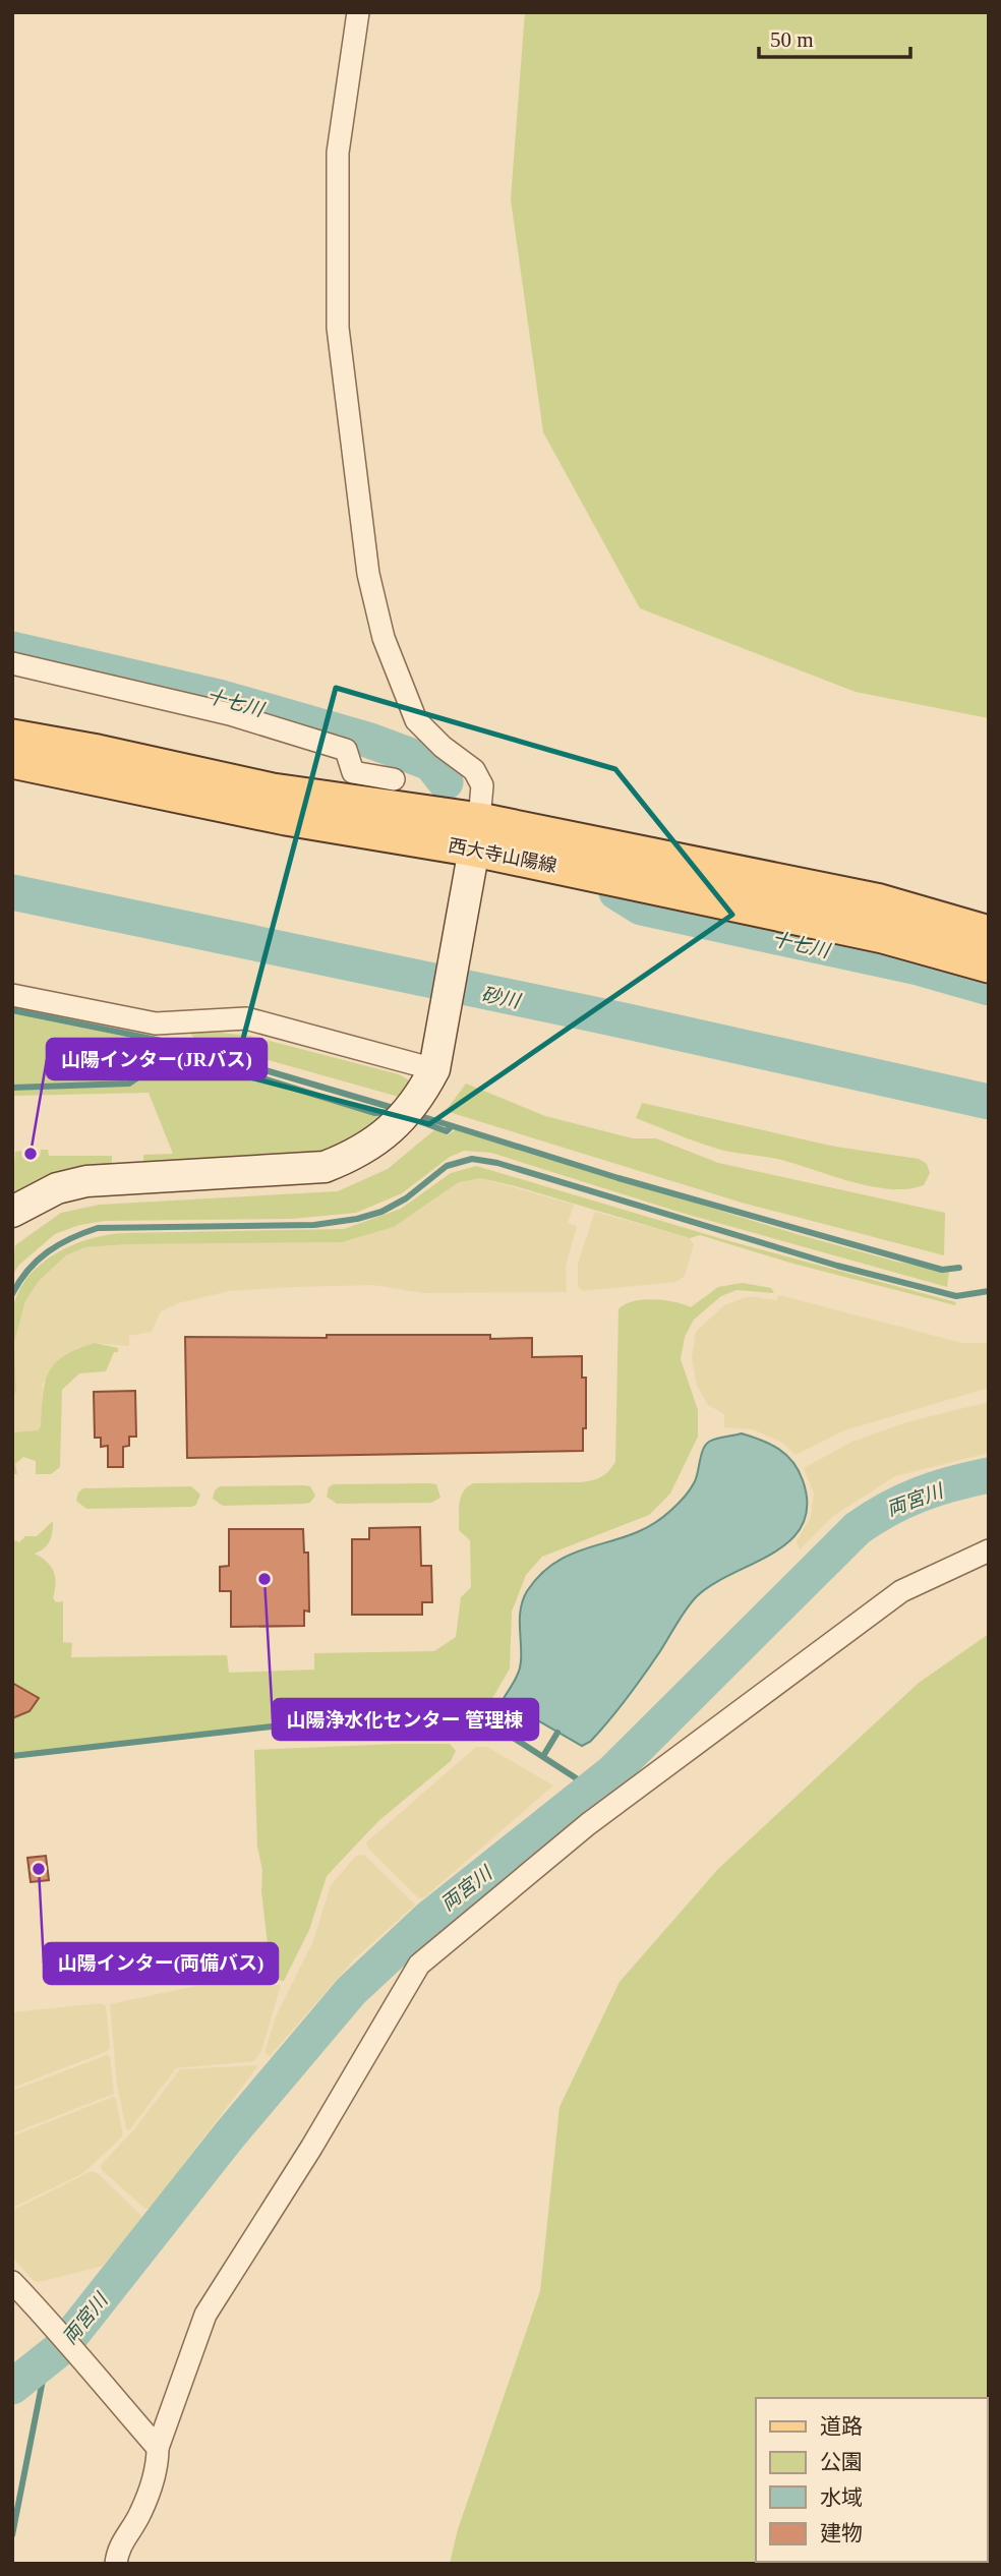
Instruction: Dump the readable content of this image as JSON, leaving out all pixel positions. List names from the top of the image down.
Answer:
{
  "streets": {
    "main road": ["西大寺山陽線"]
  },
  "water": ["十七川", "砂川", "両宮川"],
  "places": ["山陽インター(JRバス)", "山陽浄水化センター 管理棟", "山陽インター(両備バス)"],
  "legend": [
    "道路",
    "公園",
    "水域",
    "建物"
  ],
  "scale_bar": "50 m"
}
